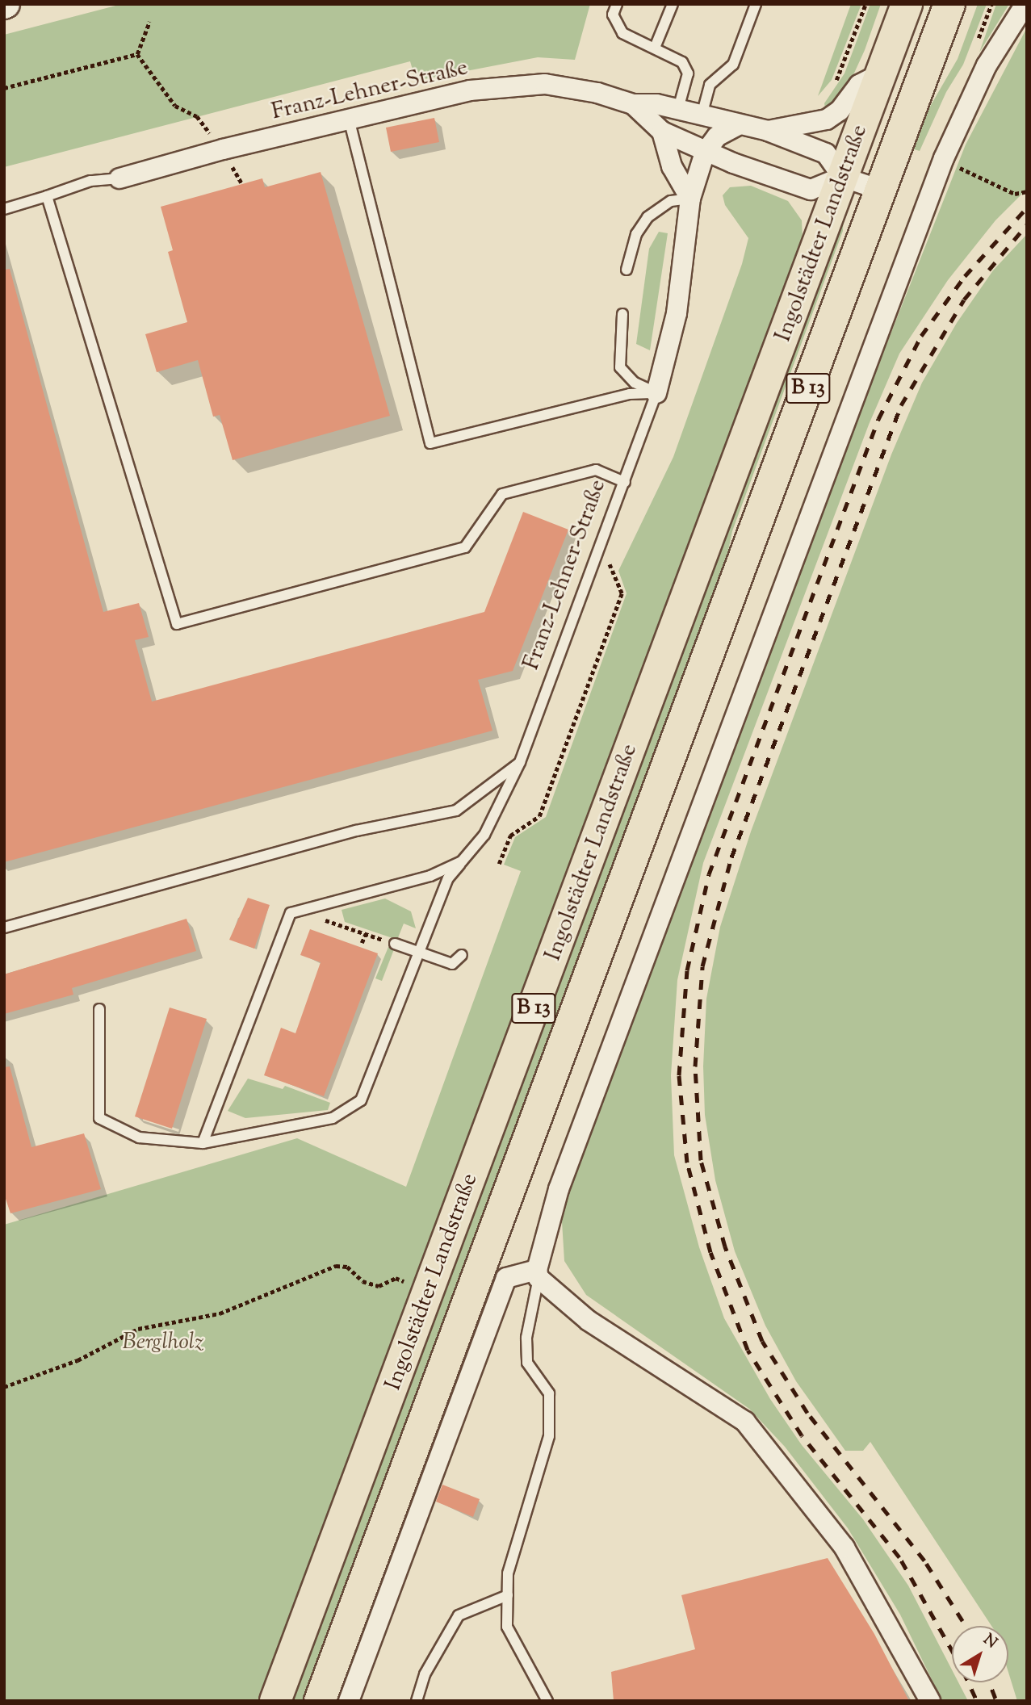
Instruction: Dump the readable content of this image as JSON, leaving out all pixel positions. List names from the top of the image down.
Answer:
{
  "streets": {
    "main road": ["Ingolstädter Landstraße", "B 13"],
    "street": ["Franz-Lehner-Straße"]
  },
  "crossings": [
    ["Franz-Lehner-Straße", "Ingolstädter Landstraße"]
  ],
  "parks": ["Berglholz"],
  "north": "top right"
}
